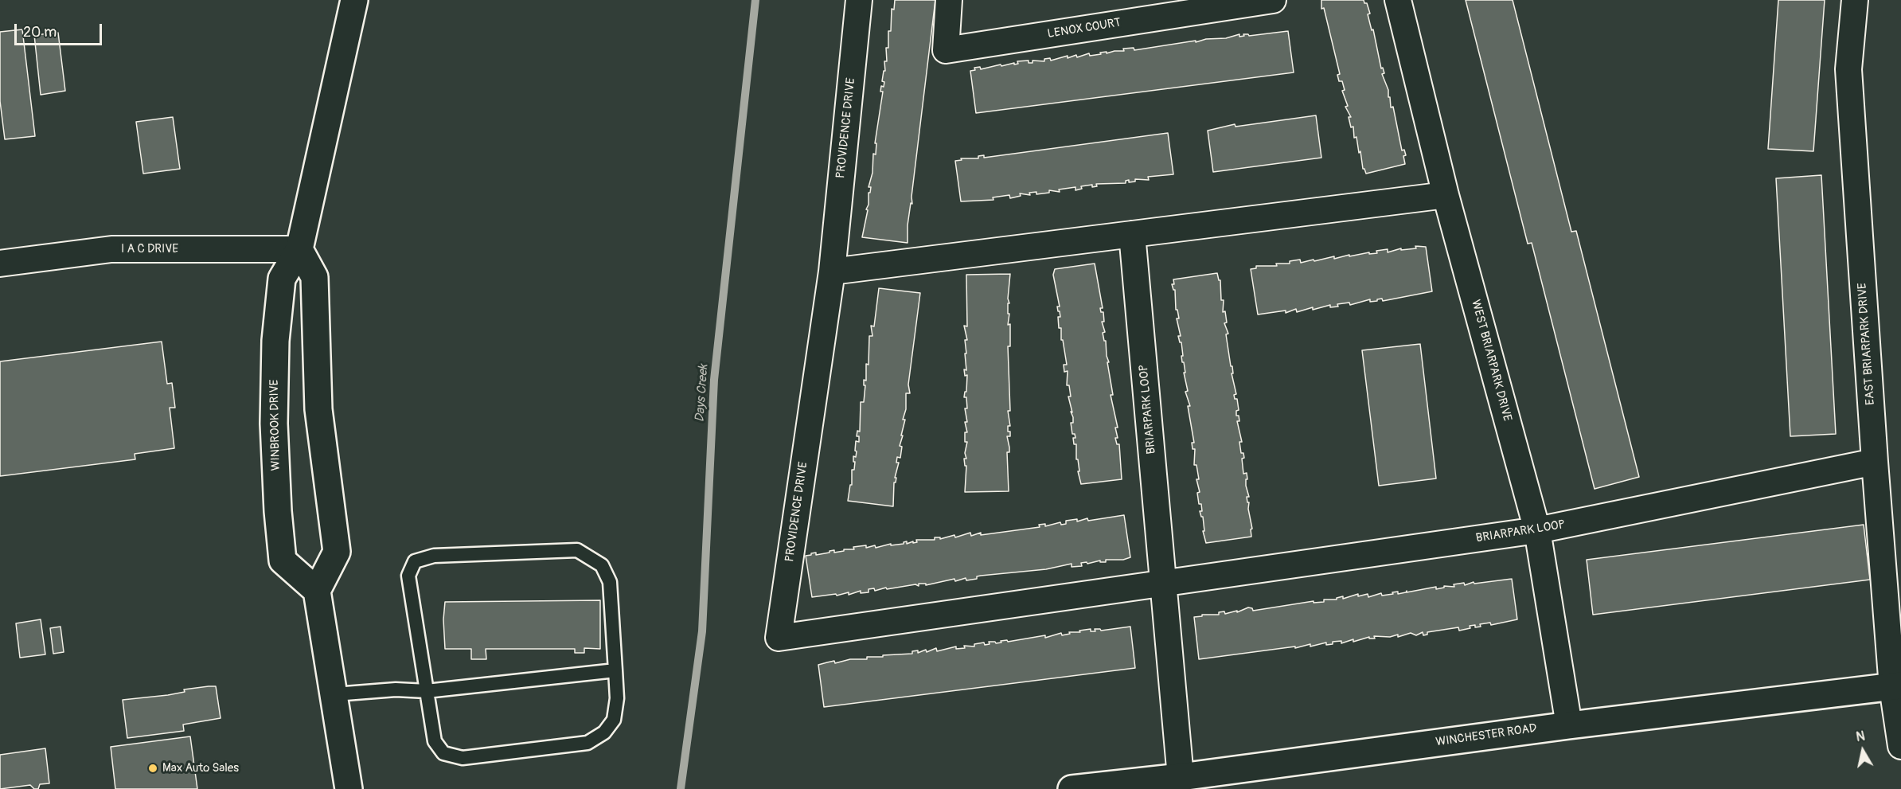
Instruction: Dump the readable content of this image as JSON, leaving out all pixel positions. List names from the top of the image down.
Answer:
{
  "streets": {
    "street": [
      "LENOX COURT",
      "PROVIDENCE DRIVE",
      "I A C DRIVE",
      "EAST BRIARPARK DRIVE",
      "WEST BRIARPARK DRIVE",
      "BRIARPARK LOOP",
      "WINBROOK DRIVE",
      "WINCHESTER ROAD"
    ]
  },
  "crossings": [
    ["PROVIDENCE DRIVE", "BRIARPARK LOOP"],
    ["I A C DRIVE", "WINBROOK DRIVE"],
    ["EAST BRIARPARK DRIVE", "BRIARPARK LOOP"],
    ["EAST BRIARPARK DRIVE", "WINCHESTER ROAD"],
    ["WEST BRIARPARK DRIVE", "BRIARPARK LOOP"],
    ["WEST BRIARPARK DRIVE", "WINCHESTER ROAD"],
    ["BRIARPARK LOOP", "WINCHESTER ROAD"]
  ],
  "water": ["Days Creek"],
  "places": ["Max Auto Sales"],
  "scale_bar": "20 m",
  "north": "top"
}
